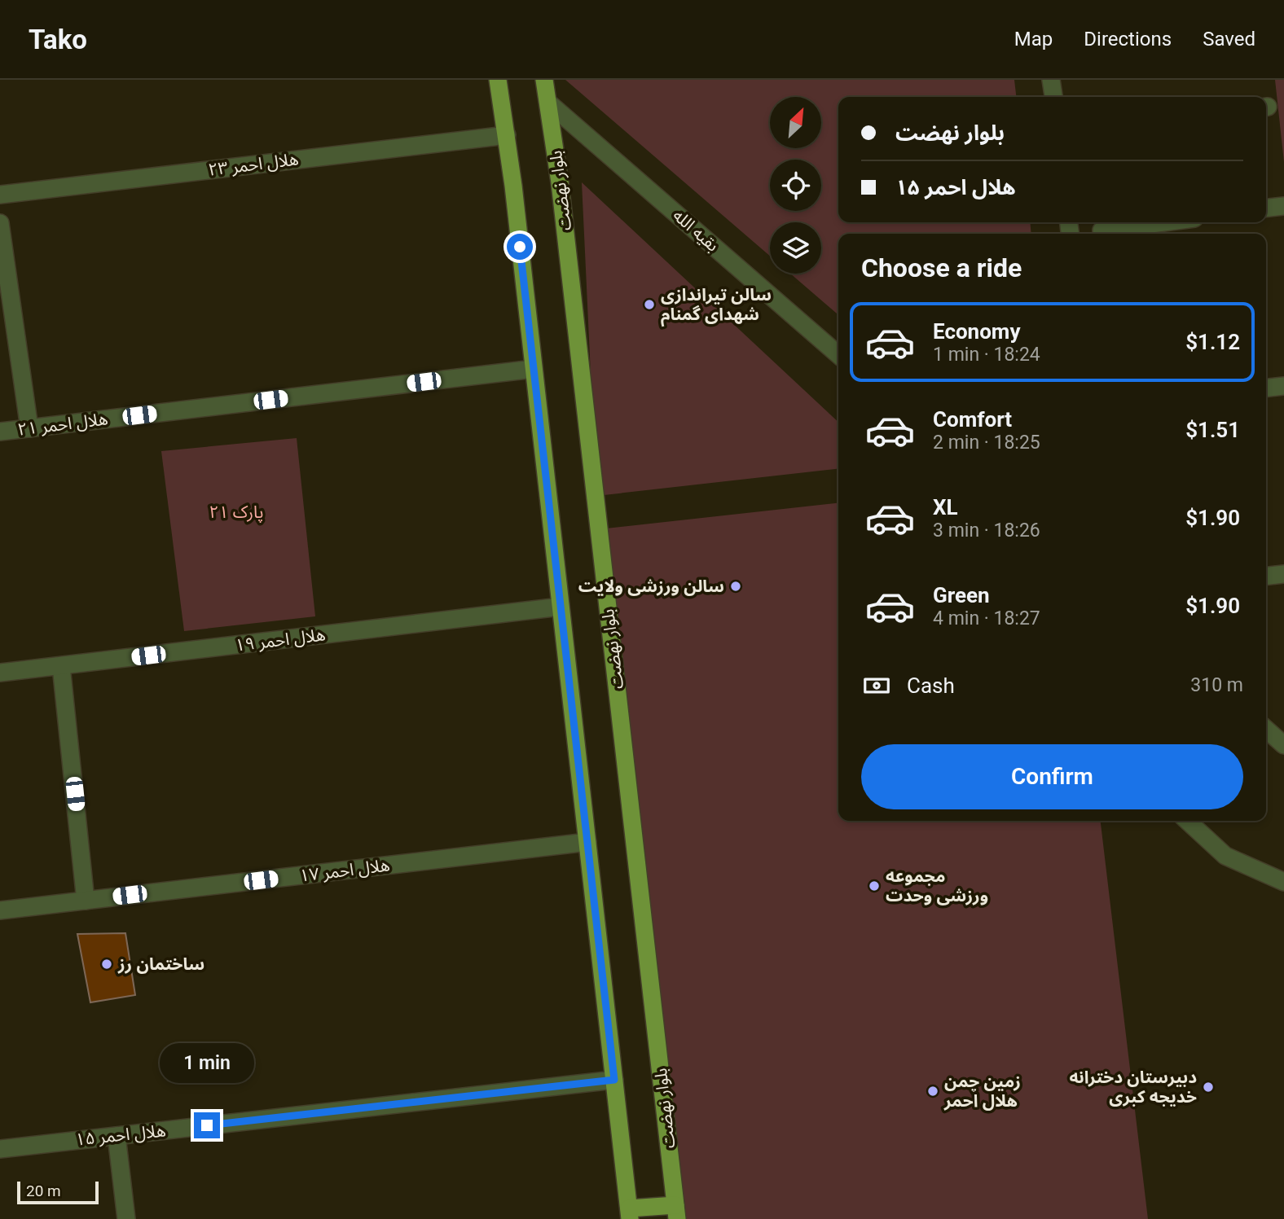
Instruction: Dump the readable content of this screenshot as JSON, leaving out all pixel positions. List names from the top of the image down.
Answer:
{
  "streets": {
    "main road": ["بلوار نهضت"],
    "street": [
      "هلال احمر ۲۳",
      "بقیه الله",
      "هلال احمر ۲۱",
      "هلال احمر ۱۹",
      "هلال احمر ۱۷",
      "هلال احمر ۱۵"
    ]
  },
  "crossings": [
    ["بلوار نهضت", "بقیه الله"]
  ],
  "parks": ["پارک ۲۱"],
  "places": [
    "سالن تیراندازی شهدای گمنام",
    "سالن ورزشی ولایت",
    "مجموعه ورزشی وحدت",
    "ساختمان رز",
    "دبیرستان دخترانه خدیجه کبری",
    "زمین چمن هلال احمر"
  ],
  "scale_bar": "20 m",
  "north": "top right",
  "page": {
    "header": "Tako",
    "nav": ["Map", "Directions", "Saved"],
    "banner": ["بلوار نهضت", "هلال احمر ۱۵"],
    "heading": "Choose a ride",
    "list": [
      {
        "name": "Economy",
        "note": "1 min · 18:24",
        "value": "$1.12"
      },
      {
        "name": "Comfort",
        "note": "2 min · 18:25",
        "value": "$1.51"
      },
      {
        "name": "XL",
        "note": "3 min · 18:26",
        "value": "$1.90"
      },
      {
        "name": "Green",
        "note": "4 min · 18:27",
        "value": "$1.90"
      }
    ],
    "pay": ["Cash", "310 m"],
    "buttons": "Confirm",
    "bubble": "1 min",
    "scale": "20 m"
  }
}
